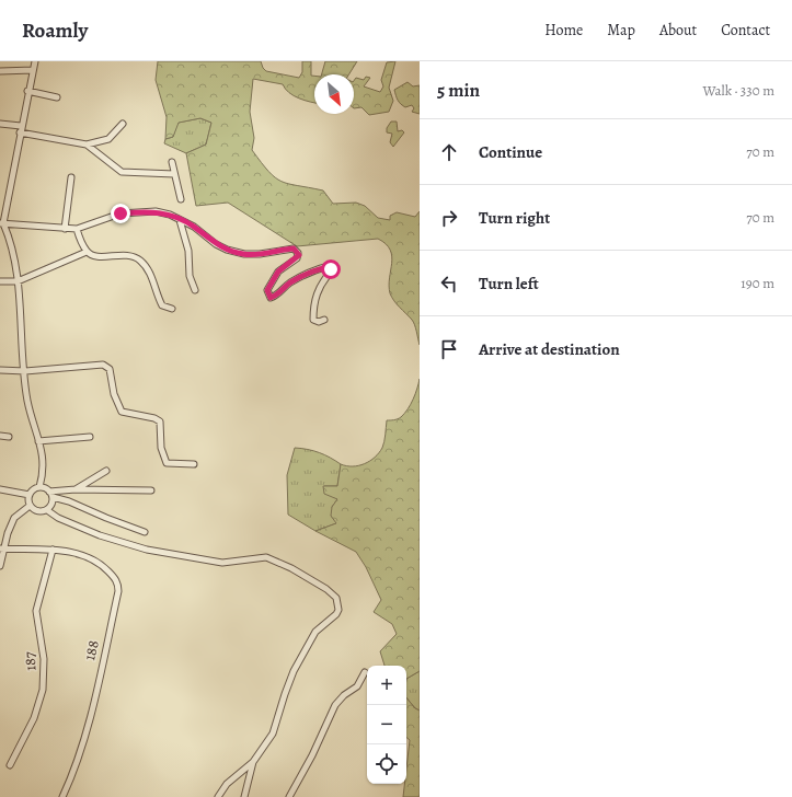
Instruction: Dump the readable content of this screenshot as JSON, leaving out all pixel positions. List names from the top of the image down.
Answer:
{
  "streets": {
    "street": ["188", "187"]
  },
  "crossings": [
    ["188", "187"]
  ],
  "north": "bottom right",
  "page": {
    "header": "Roamly",
    "nav": [
      "Home",
      "Map",
      "About",
      "Contact"
    ],
    "heading": ["5 min", "Walk · 330 m"],
    "list": [
      ["Continue", "70 m"],
      ["Turn right", "70 m"],
      ["Turn left", "190 m"],
      "Arrive at destination"
    ],
    "map_buttons": ["+", "−"]
  }
}
